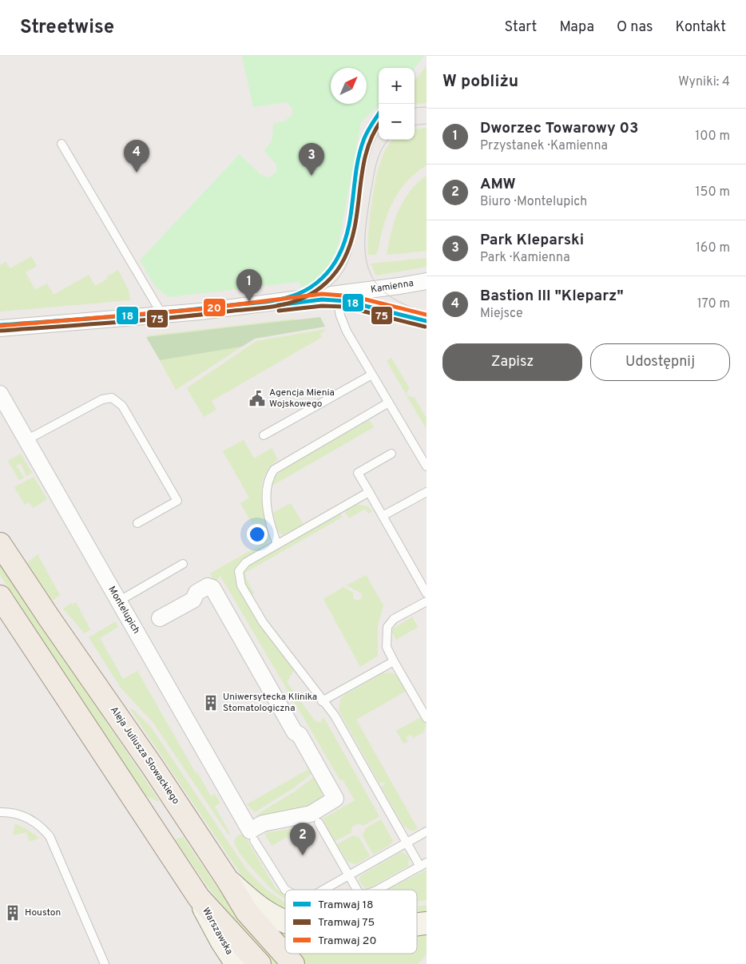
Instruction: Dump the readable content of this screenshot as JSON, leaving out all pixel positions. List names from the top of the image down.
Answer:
{
  "streets": {
    "main road": ["Aleja Juliusza Słowackiego"],
    "street": ["Kamienna", "Montelupich", "Warszawska"]
  },
  "places": {
    "public building": ["Agencja Mienia Wojskowego"],
    "building": ["Uniwersytecka Klinika Stomatologiczna", "Houston"]
  },
  "lines": ["tram line 18", "tram line 75", "tram line 20"],
  "legend": ["Tramwaj 18", "Tramwaj 75", "Tramwaj 20"],
  "north": "top right",
  "page": {
    "header": "Streetwise",
    "nav": [
      "Start",
      "Mapa",
      "O nas",
      "Kontakt"
    ],
    "heading": ["W pobliżu", "Wyniki: 4"],
    "map_buttons": ["+", "−"],
    "list": [
      {
        "mark": "1",
        "name": "Dworzec Towarowy 03",
        "note": "Przystanek · Kamienna",
        "value": "100 m"
      },
      {
        "mark": "2",
        "name": "AMW",
        "note": "Biuro · Montelupich",
        "value": "150 m"
      },
      {
        "mark": "3",
        "name": "Park Kleparski",
        "note": "Park · Kamienna",
        "value": "160 m"
      },
      {
        "mark": "4",
        "name": "Bastion III \"Kleparz\"",
        "note": "Miejsce",
        "value": "170 m"
      }
    ],
    "pins": [
      "4",
      "3",
      "1",
      "2"
    ],
    "buttons": ["Zapisz", "Udostępnij"]
  }
}
